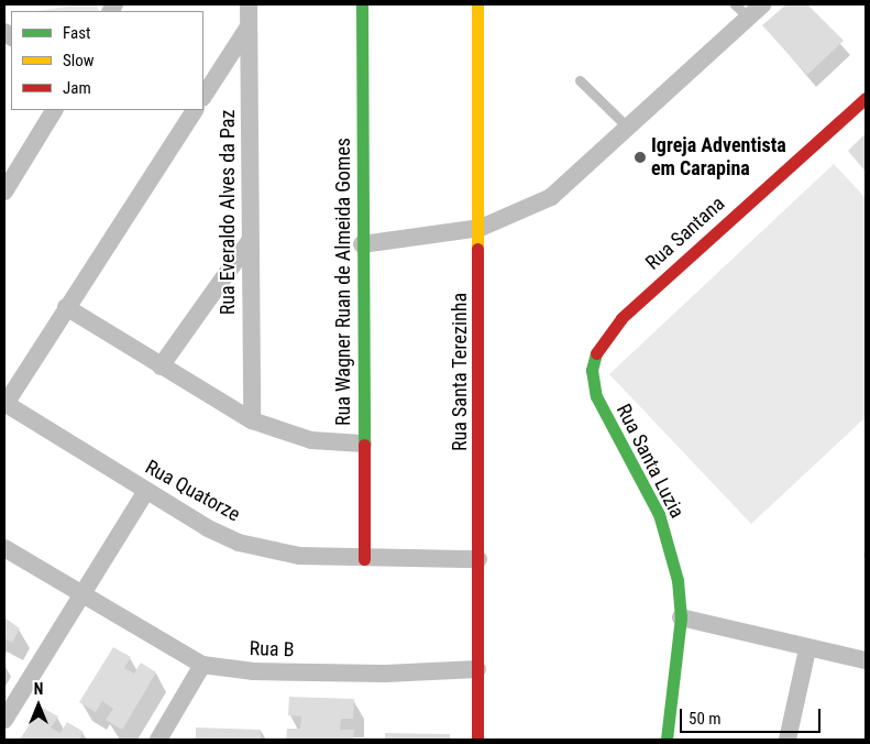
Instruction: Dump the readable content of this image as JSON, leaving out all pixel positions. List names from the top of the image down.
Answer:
{
  "streets": {
    "street": [
      "Rua Everaldo Alves da Paz",
      "Rua Santana",
      "Rua Wagner Ruan de Almeida Gomes",
      "Rua Santa Terezinha",
      "Rua Santa Luzia",
      "Rua Quatorze",
      "Rua B"
    ]
  },
  "crossings": [
    ["Rua Santana", "Rua Santa Luzia"],
    ["Rua Wagner Ruan de Almeida Gomes", "Rua Quatorze"],
    ["Rua Santa Terezinha", "Rua Quatorze"],
    ["Rua Santa Terezinha", "Rua B"]
  ],
  "places": ["Igreja Adventista em Carapina"],
  "legend": ["Fast", "Slow", "Jam"],
  "scale_bar": "50 m",
  "north": "top"
}
